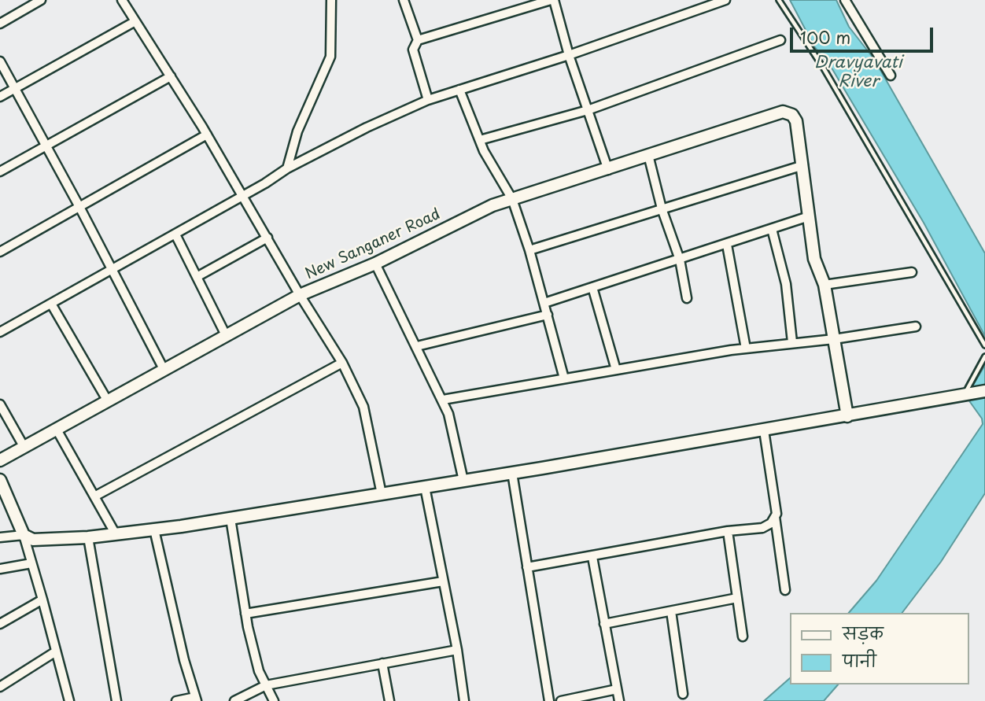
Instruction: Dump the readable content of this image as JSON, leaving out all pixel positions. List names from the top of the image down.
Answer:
{
  "streets": {
    "street": ["New Sanganer Road"]
  },
  "water": ["Dravyavati River"],
  "legend": ["सड़क", "पानी"],
  "scale_bar": "100 m"
}
